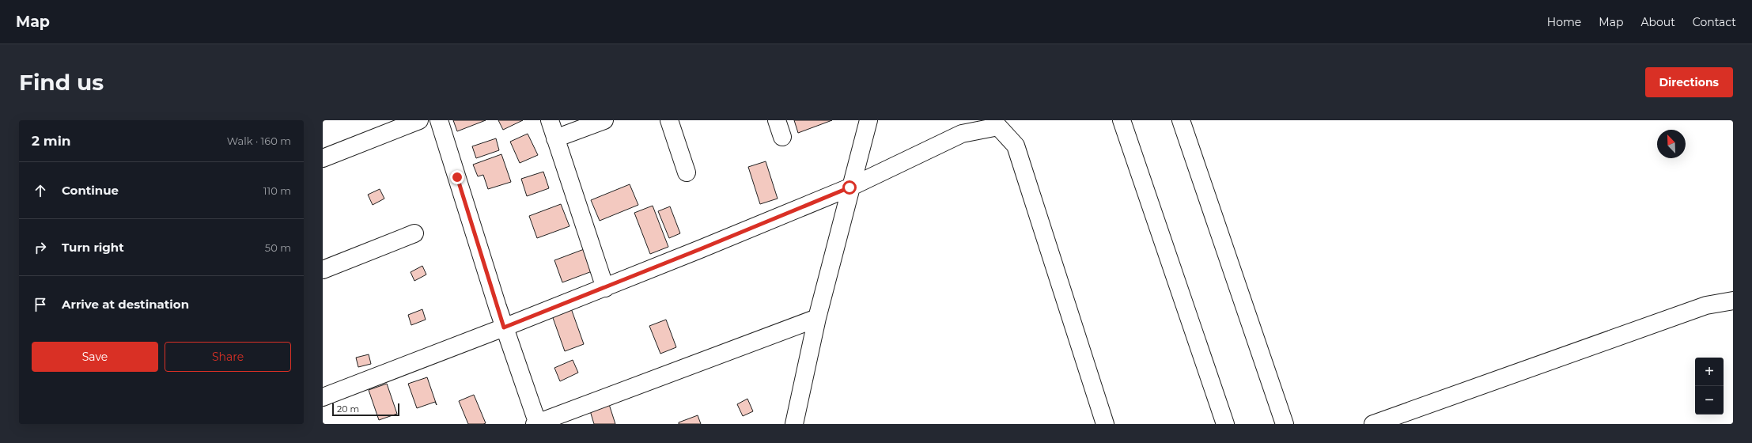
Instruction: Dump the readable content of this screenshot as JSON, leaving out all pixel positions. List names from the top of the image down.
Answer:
{
  "scale_bar": "20 m",
  "north": "top left",
  "page": {
    "header": "Map",
    "nav": [
      "Home",
      "Map",
      "About",
      "Contact"
    ],
    "buttons": [
      "Directions",
      ["Save", "Share"]
    ],
    "title": "Find us",
    "heading": ["2 min", "Walk · 160 m"],
    "list": [
      ["Continue", "110 m"],
      ["Turn right", "50 m"],
      "Arrive at destination"
    ],
    "map_buttons": ["+", "−"],
    "scale": "20 m"
  }
}
